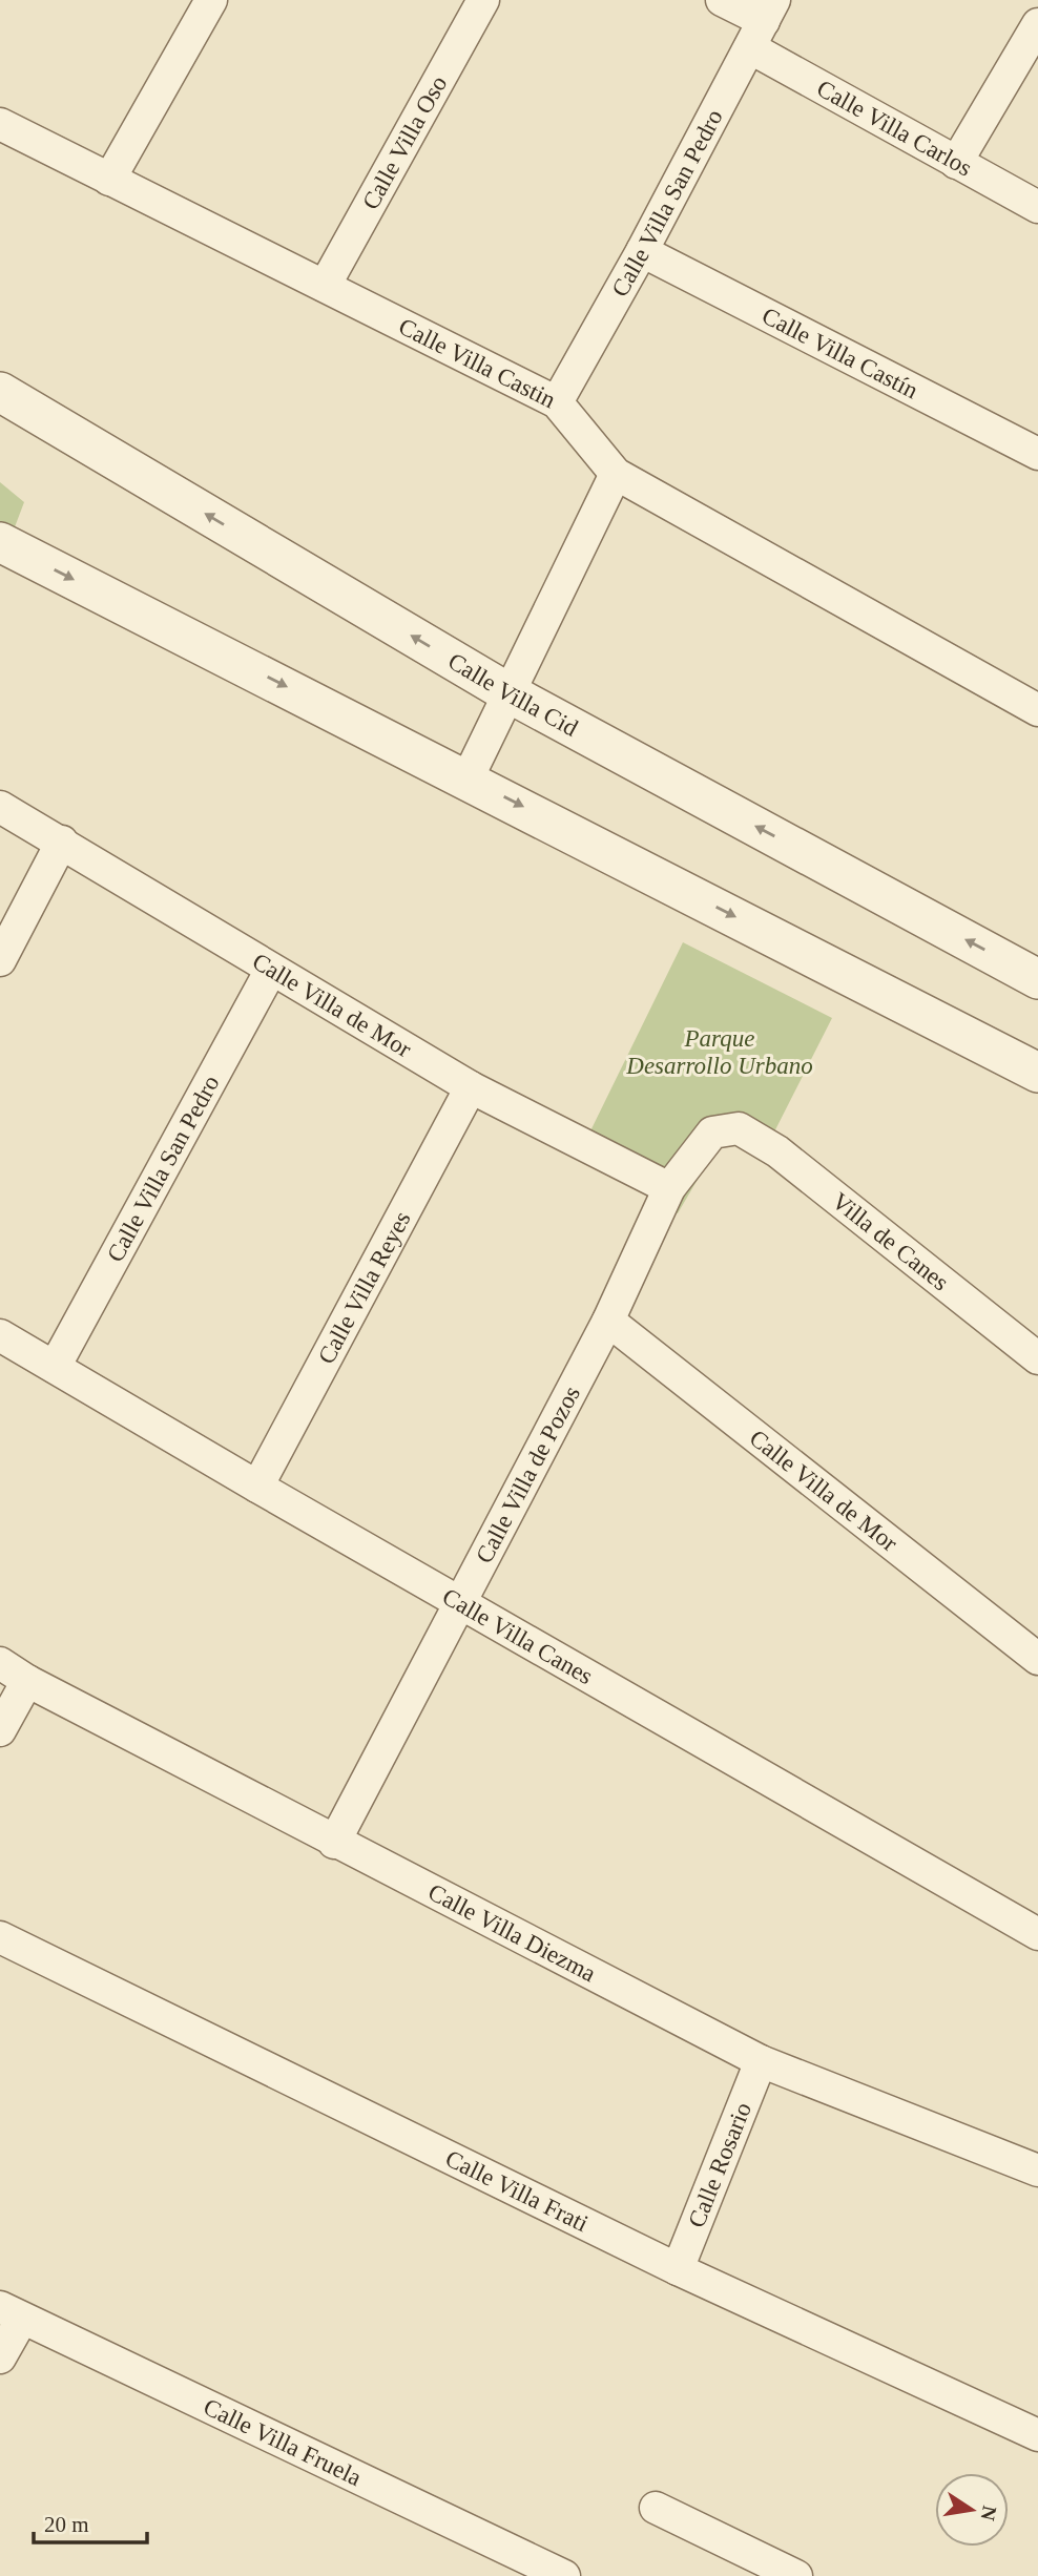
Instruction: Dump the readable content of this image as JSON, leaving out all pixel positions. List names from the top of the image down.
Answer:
{
  "streets": {
    "street": [
      "Calle Villa Carlos",
      "Calle Villa Oso",
      "Calle Villa San Pedro",
      "Calle Villa Castín",
      "Calle Villa Castin",
      "Calle Villa Cid",
      "Calle Villa de Mor",
      "Villa de Canes",
      "Calle Villa Reyes",
      "Calle Villa de Pozos",
      "Calle Villa Canes",
      "Calle Villa Diezma",
      "Calle Rosario",
      "Calle Villa Frati",
      "Calle Villa Fruela"
    ]
  },
  "crossings": [
    ["Calle Villa Carlos", "Calle Villa San Pedro"],
    ["Calle Villa Oso", "Calle Villa Castin"],
    ["Calle Villa San Pedro", "Calle Villa Castín"],
    ["Calle Villa San Pedro", "Calle Villa Castin"],
    ["Calle Villa San Pedro", "Calle Villa de Mor"],
    ["Calle Villa San Pedro", "Calle Villa Canes"],
    ["Calle Villa de Mor", "Calle Villa Reyes"],
    ["Calle Villa de Mor", "Calle Villa de Pozos"],
    ["Villa de Canes", "Calle Villa de Pozos"],
    ["Calle Villa Reyes", "Calle Villa Canes"],
    ["Calle Villa de Pozos", "Calle Villa Canes"],
    ["Calle Villa de Pozos", "Calle Villa Diezma"],
    ["Calle Villa Diezma", "Calle Rosario"],
    ["Calle Rosario", "Calle Villa Frati"]
  ],
  "parks": ["Parque Desarrollo Urbano"],
  "scale_bar": "20 m",
  "north": "right"
}
